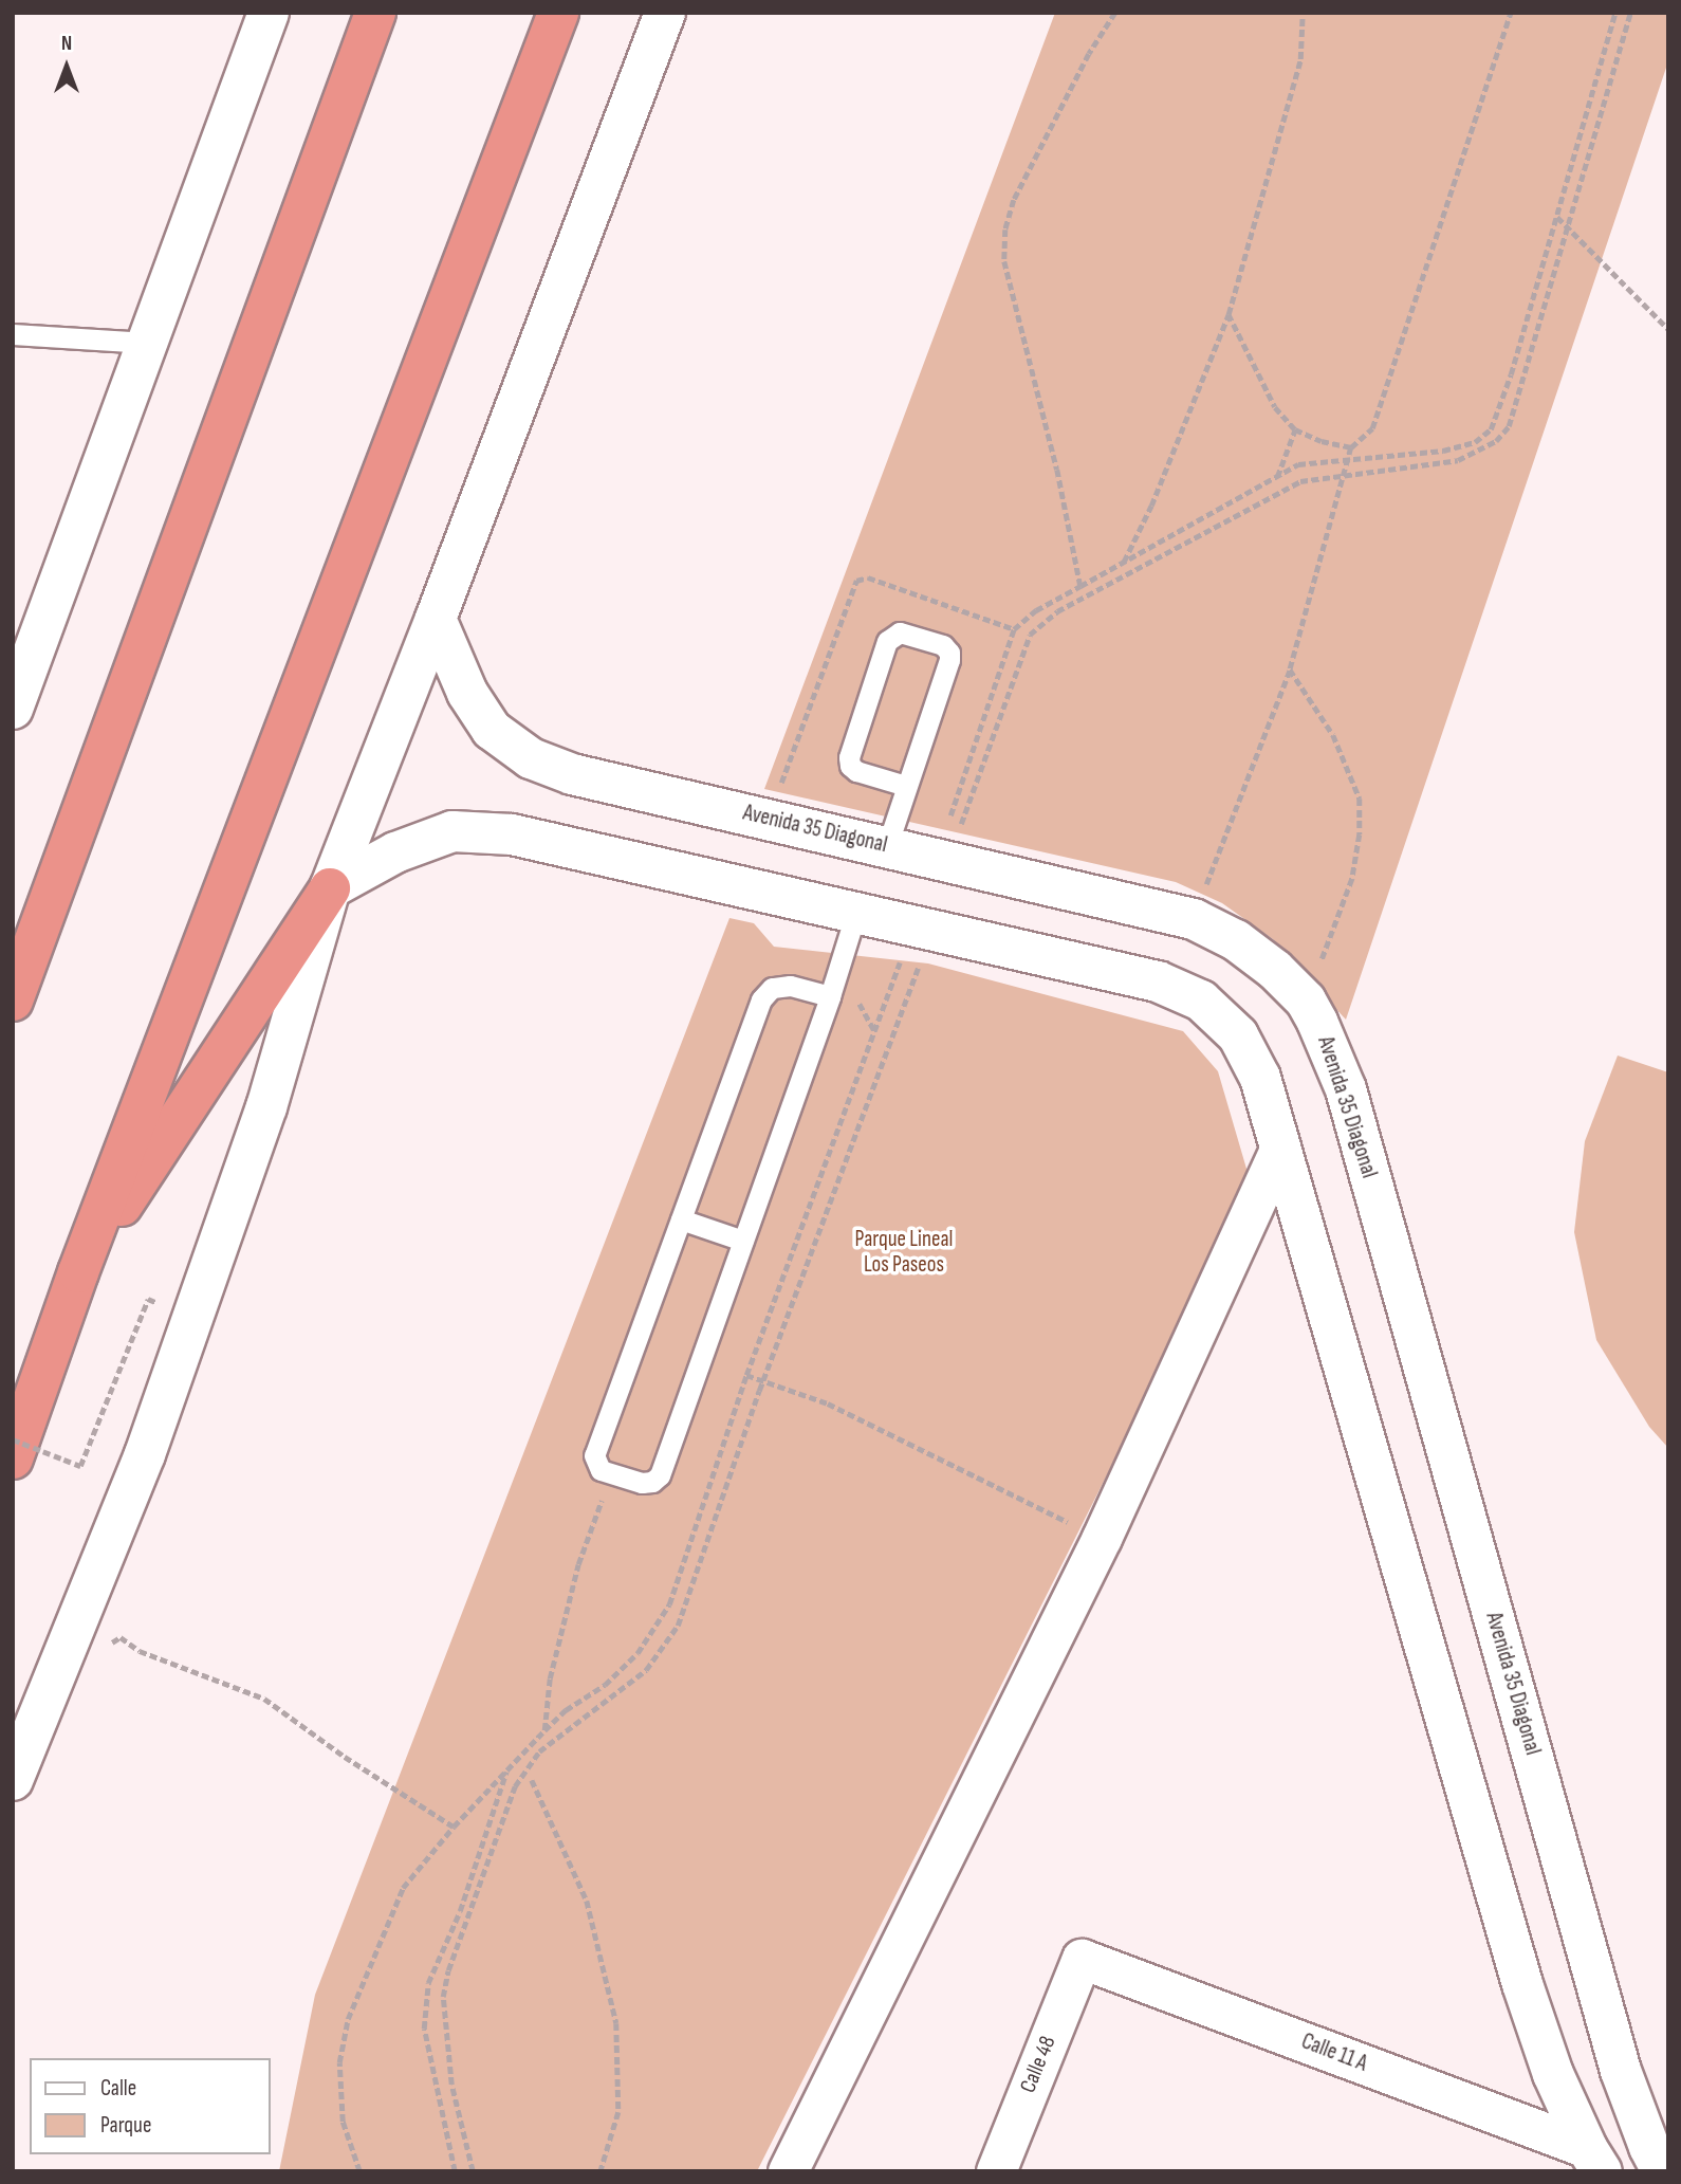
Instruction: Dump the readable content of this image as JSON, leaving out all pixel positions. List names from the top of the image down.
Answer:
{
  "streets": {
    "main road": ["Avenida 35 Diagonal"],
    "street": ["Calle 11 A", "Calle 48"]
  },
  "crossings": [
    ["Calle 11 A", "Calle 48"]
  ],
  "parks": ["Parque Lineal Los Paseos"],
  "legend": ["Calle", "Parque"],
  "north": "top"
}
